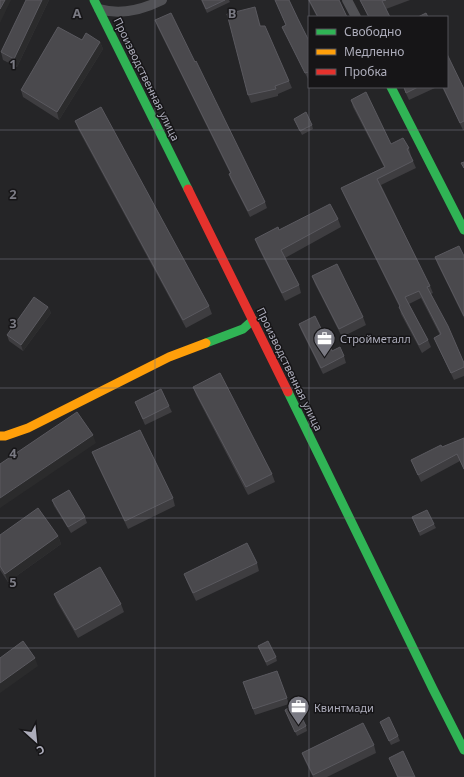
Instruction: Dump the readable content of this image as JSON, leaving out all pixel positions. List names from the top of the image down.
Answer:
{
  "streets": {
    "street": ["Производственная улица"]
  },
  "places": {
    "office": ["Стройметалл", "Квинтмади"]
  },
  "legend": ["Свободно", "Медленно", "Пробка"],
  "north": "bottom right",
  "grid": {
    "columns": ["A", "B"],
    "rows": [
      "1",
      "2",
      "3",
      "4",
      "5"
    ]
  }
}
